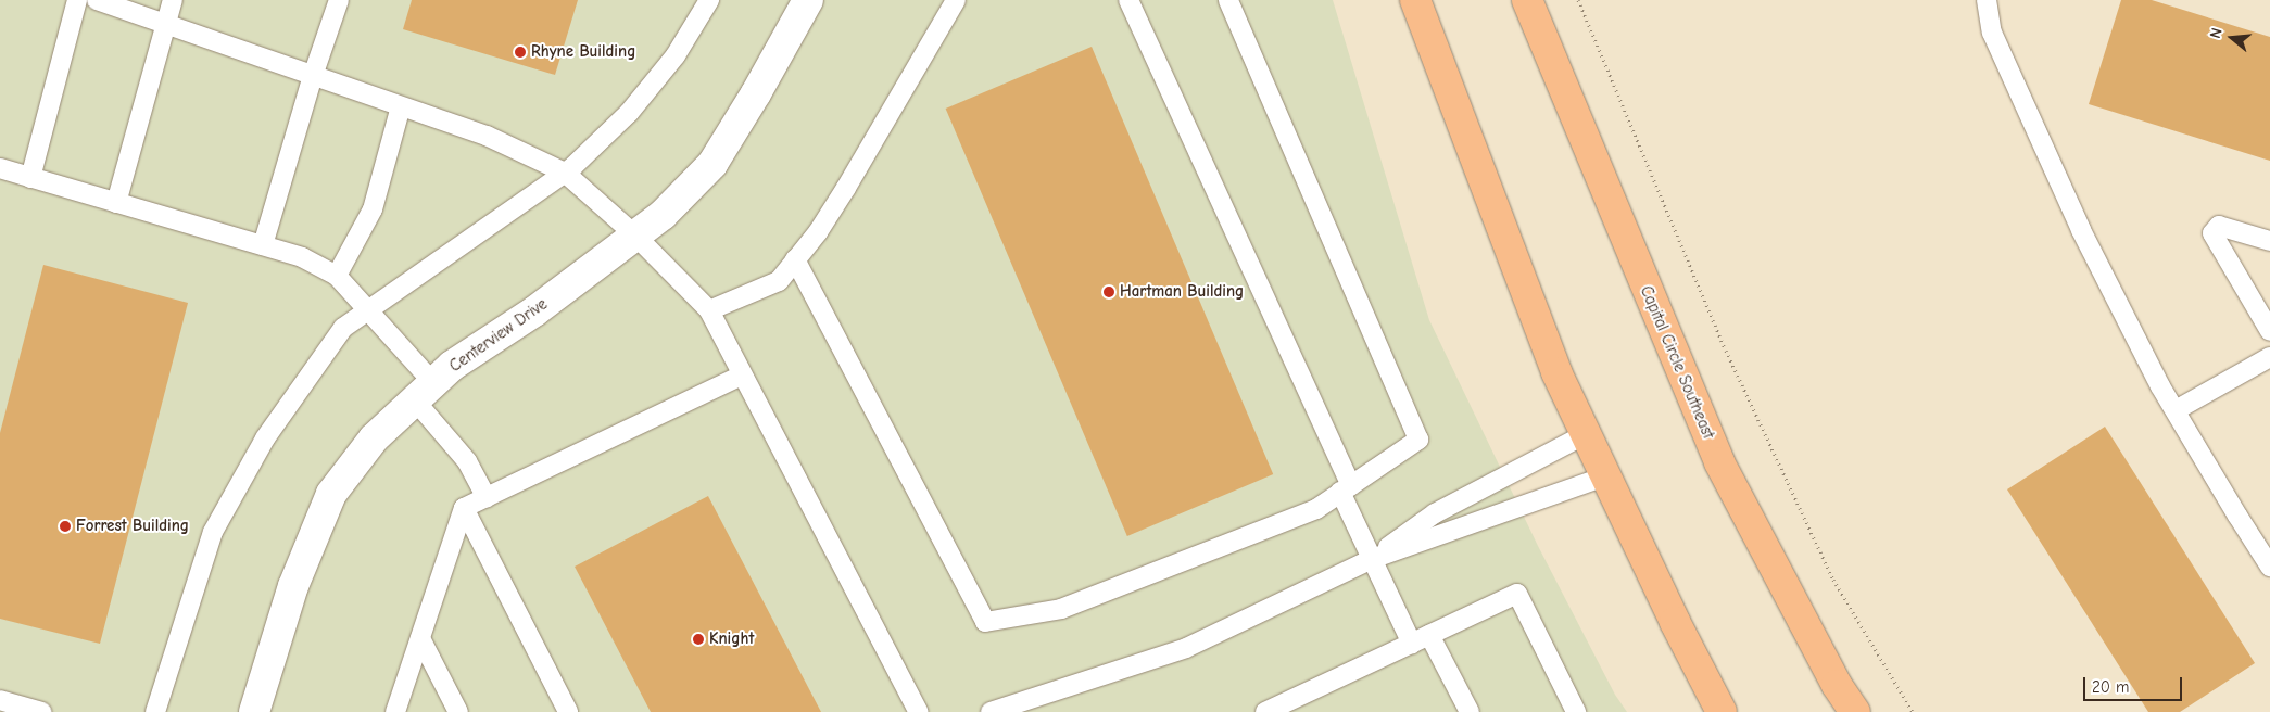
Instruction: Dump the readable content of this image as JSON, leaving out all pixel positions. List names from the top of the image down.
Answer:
{
  "streets": {
    "main road": ["Capital Circle Southeast"],
    "street": ["Centerview Drive"]
  },
  "places": [
    "Rhyne Building",
    "Hartman Building",
    "Forrest Building",
    "Knight"
  ],
  "scale_bar": "20 m",
  "north": "left"
}
